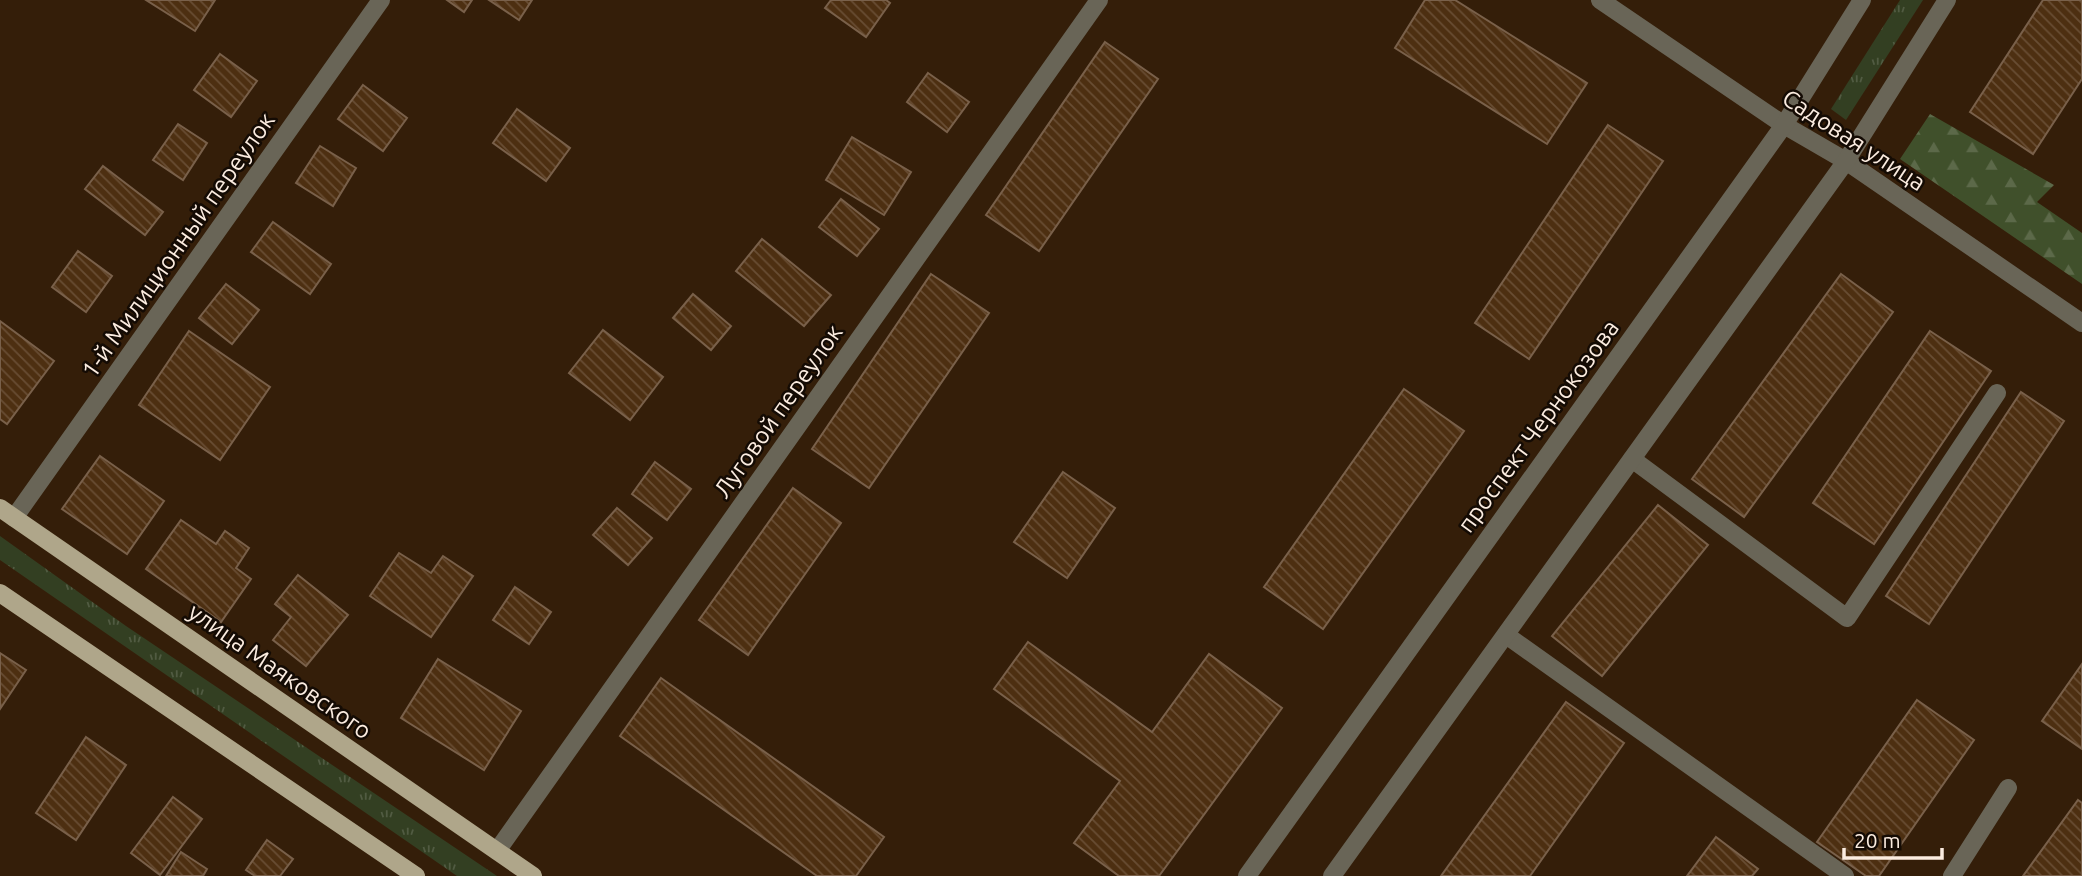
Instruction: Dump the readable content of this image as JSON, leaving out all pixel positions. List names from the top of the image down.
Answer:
{
  "streets": {
    "main road": ["улица Маяковского"],
    "street": [
      "Садовая улица",
      "1-й Милиционный переулок",
      "Луговой переулок",
      "проспект Чернокозова"
    ]
  },
  "crossings": [
    ["Садовая улица", "проспект Чернокозова"],
    ["1-й Милиционный переулок", "улица Маяковского"],
    ["Луговой переулок", "улица Маяковского"]
  ],
  "scale_bar": "20 m"
}
